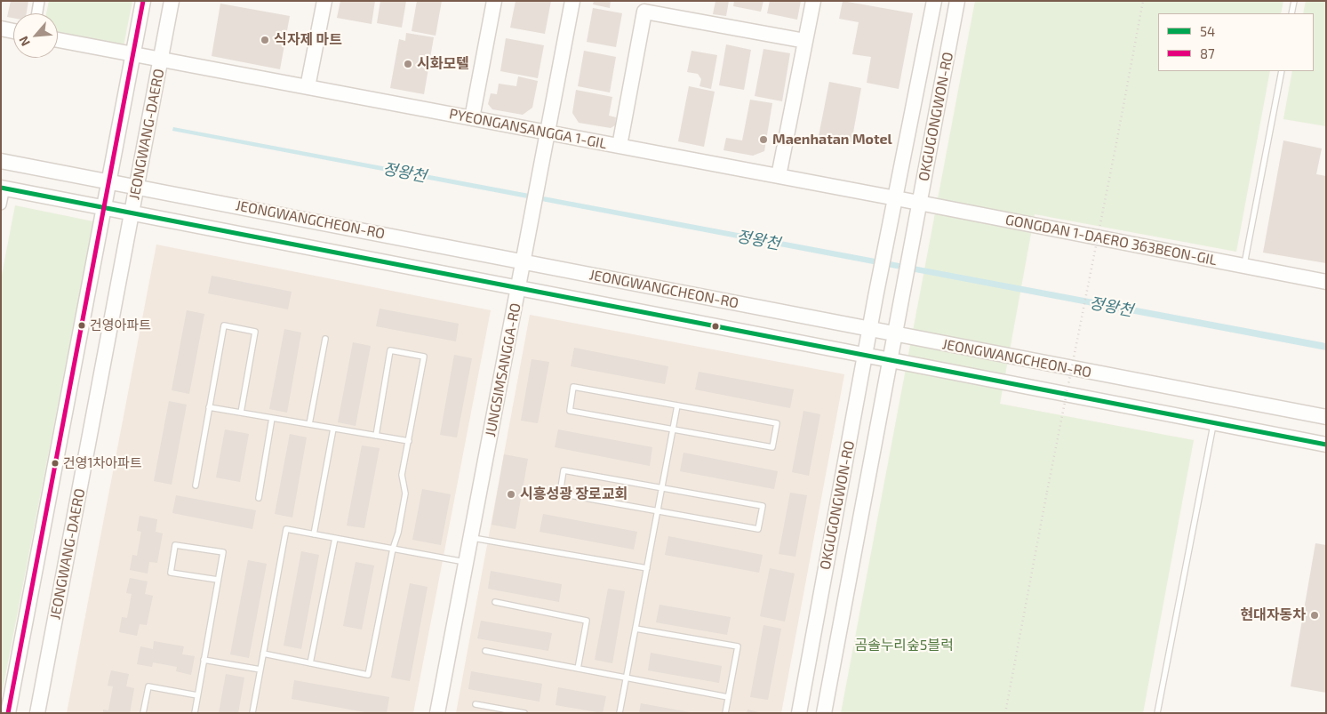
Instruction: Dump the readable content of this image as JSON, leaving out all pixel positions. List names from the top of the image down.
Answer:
{
  "streets": {
    "street": [
      "OKGUGONGWON-RO",
      "PYEONGANSANGGA 1-GIL",
      "JEONGWANG-DAERO",
      "JEONGWANGCHEON-RO",
      "GONGDAN 1-DAERO 363BEON-GIL",
      "JUNGSIMSANGGA-RO"
    ]
  },
  "crossings": [
    ["OKGUGONGWON-RO", "PYEONGANSANGGA 1-GIL"],
    ["OKGUGONGWON-RO", "JEONGWANGCHEON-RO"],
    ["OKGUGONGWON-RO", "GONGDAN 1-DAERO 363BEON-GIL"],
    ["PYEONGANSANGGA 1-GIL", "JEONGWANG-DAERO"],
    ["PYEONGANSANGGA 1-GIL", "GONGDAN 1-DAERO 363BEON-GIL"],
    ["PYEONGANSANGGA 1-GIL", "JUNGSIMSANGGA-RO"],
    ["JEONGWANG-DAERO", "JEONGWANGCHEON-RO"],
    ["JEONGWANGCHEON-RO", "JUNGSIMSANGGA-RO"]
  ],
  "water": ["정왕천"],
  "parks": ["곰솔누리숲5블럭"],
  "places": [
    "식자제 마트",
    "시화모텔",
    "Maenhatan Motel",
    "건영아파트",
    "건영1차아파트",
    "시흥성광 장로교회",
    "현대자동차"
  ],
  "lines": ["transit line 87", "transit line 54"],
  "legend": ["54", "87"],
  "north": "bottom left"
}
